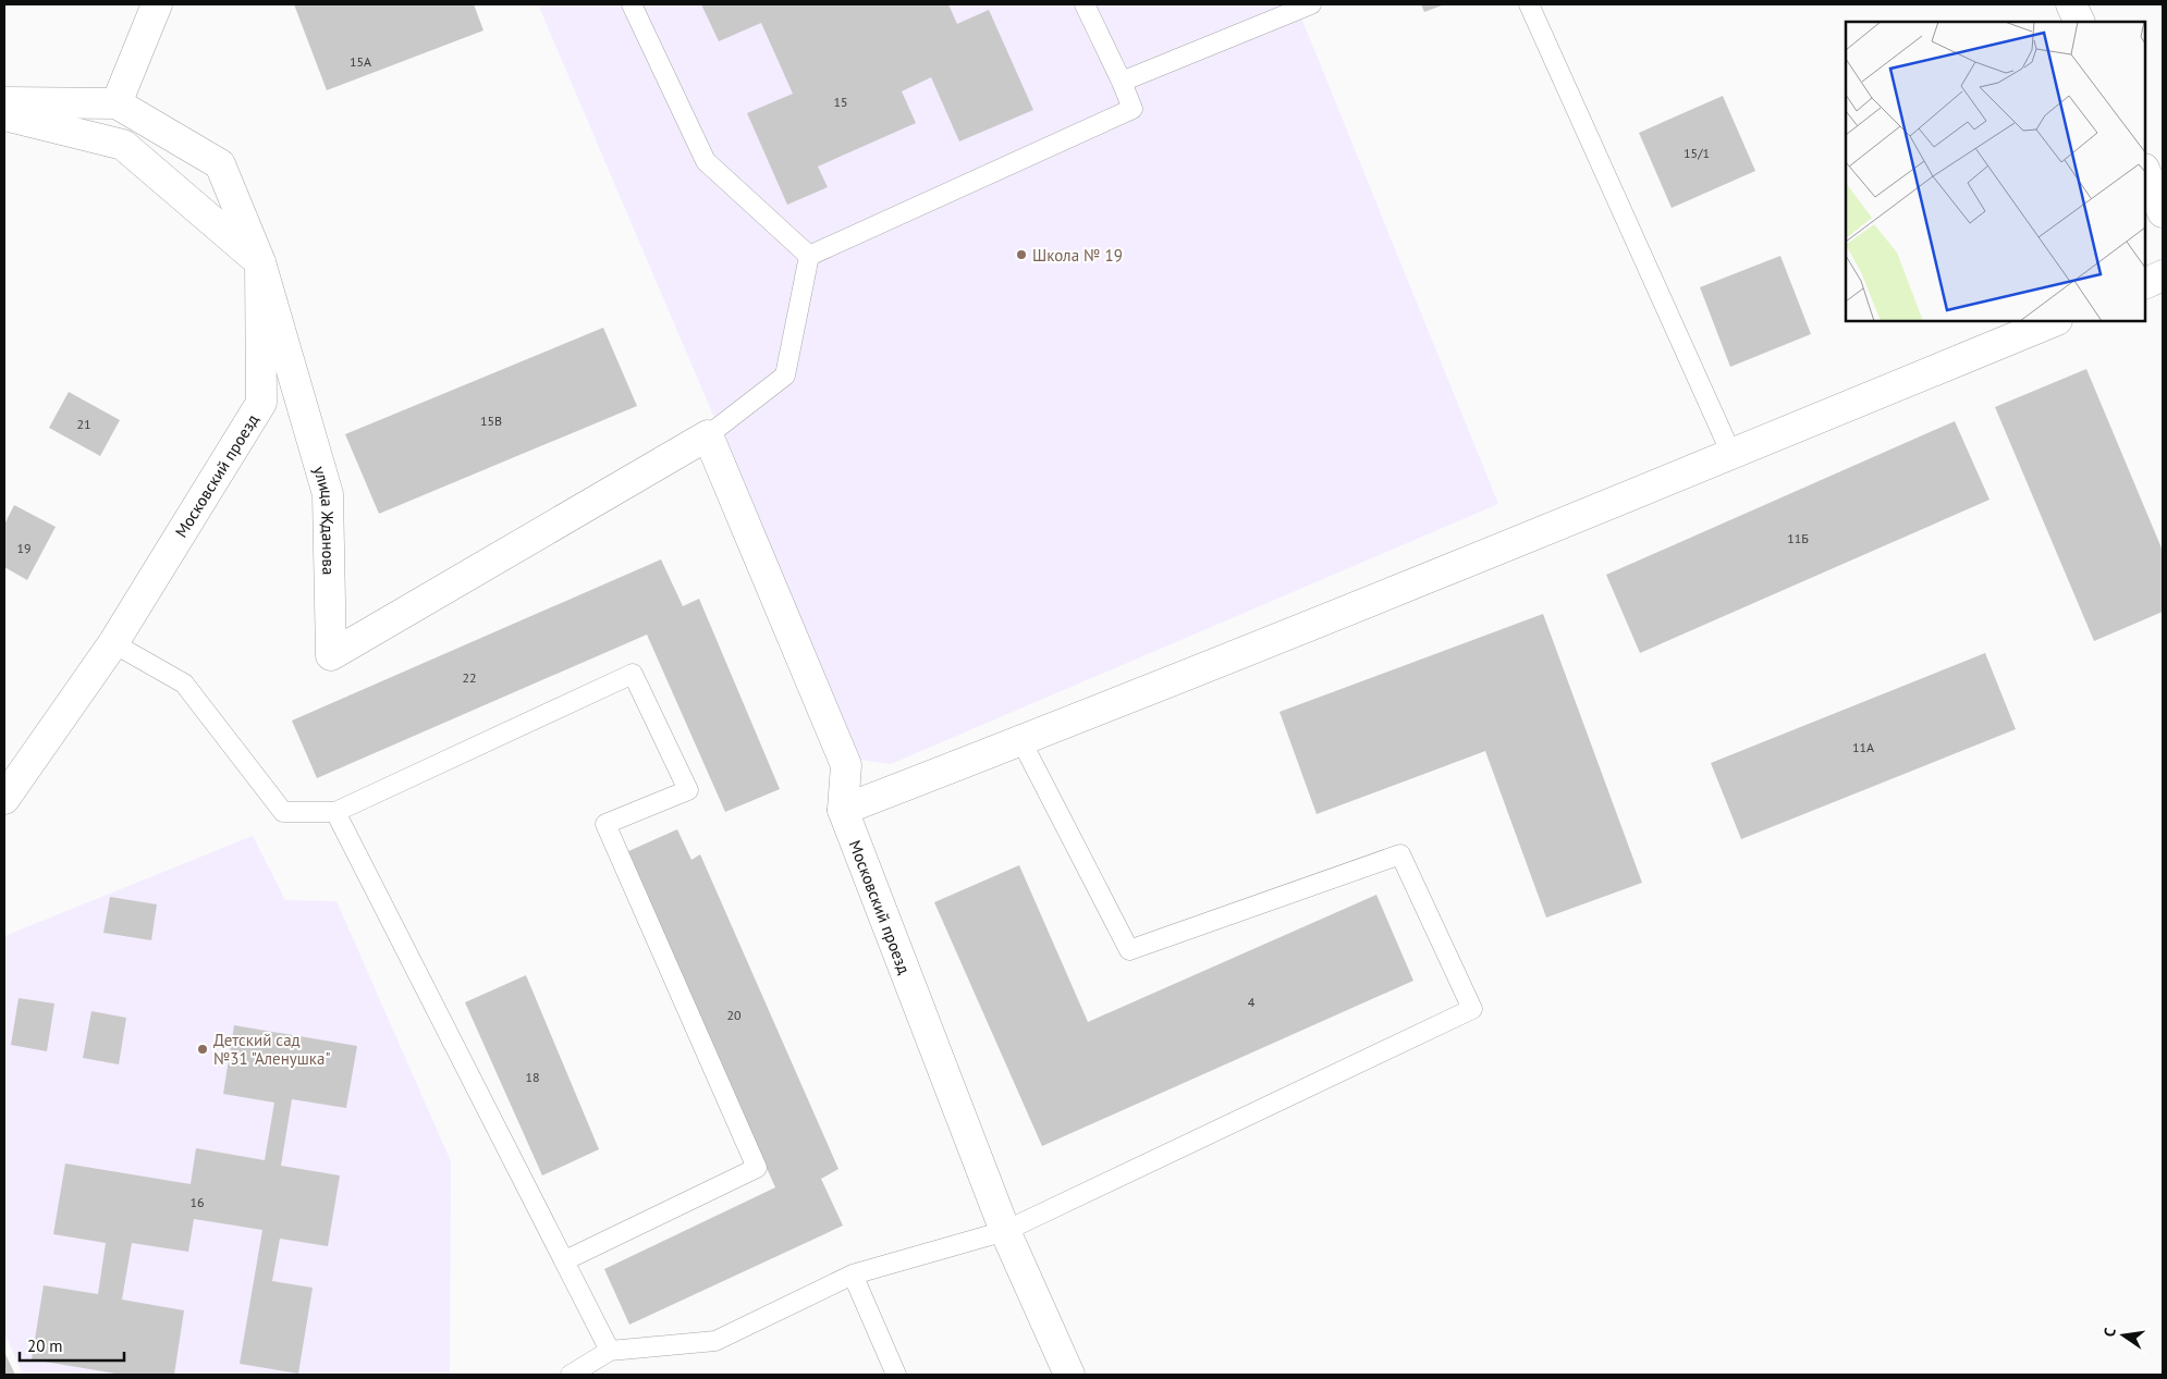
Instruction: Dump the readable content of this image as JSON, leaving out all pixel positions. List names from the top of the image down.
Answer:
{
  "streets": {
    "street": ["Московский проезд", "улица Жданова"]
  },
  "crossings": [
    ["Московский проезд", "улица Жданова"]
  ],
  "places": ["Школа № 19", "Детский сад №31 \"Аленушка\""],
  "house_numbers": [
    "15А",
    "15",
    "15/1",
    "15В",
    "21",
    "11Б",
    "19",
    "22",
    "11А",
    "4",
    "20",
    "18",
    "16"
  ],
  "scale_bar": "20 m",
  "north": "left"
}
